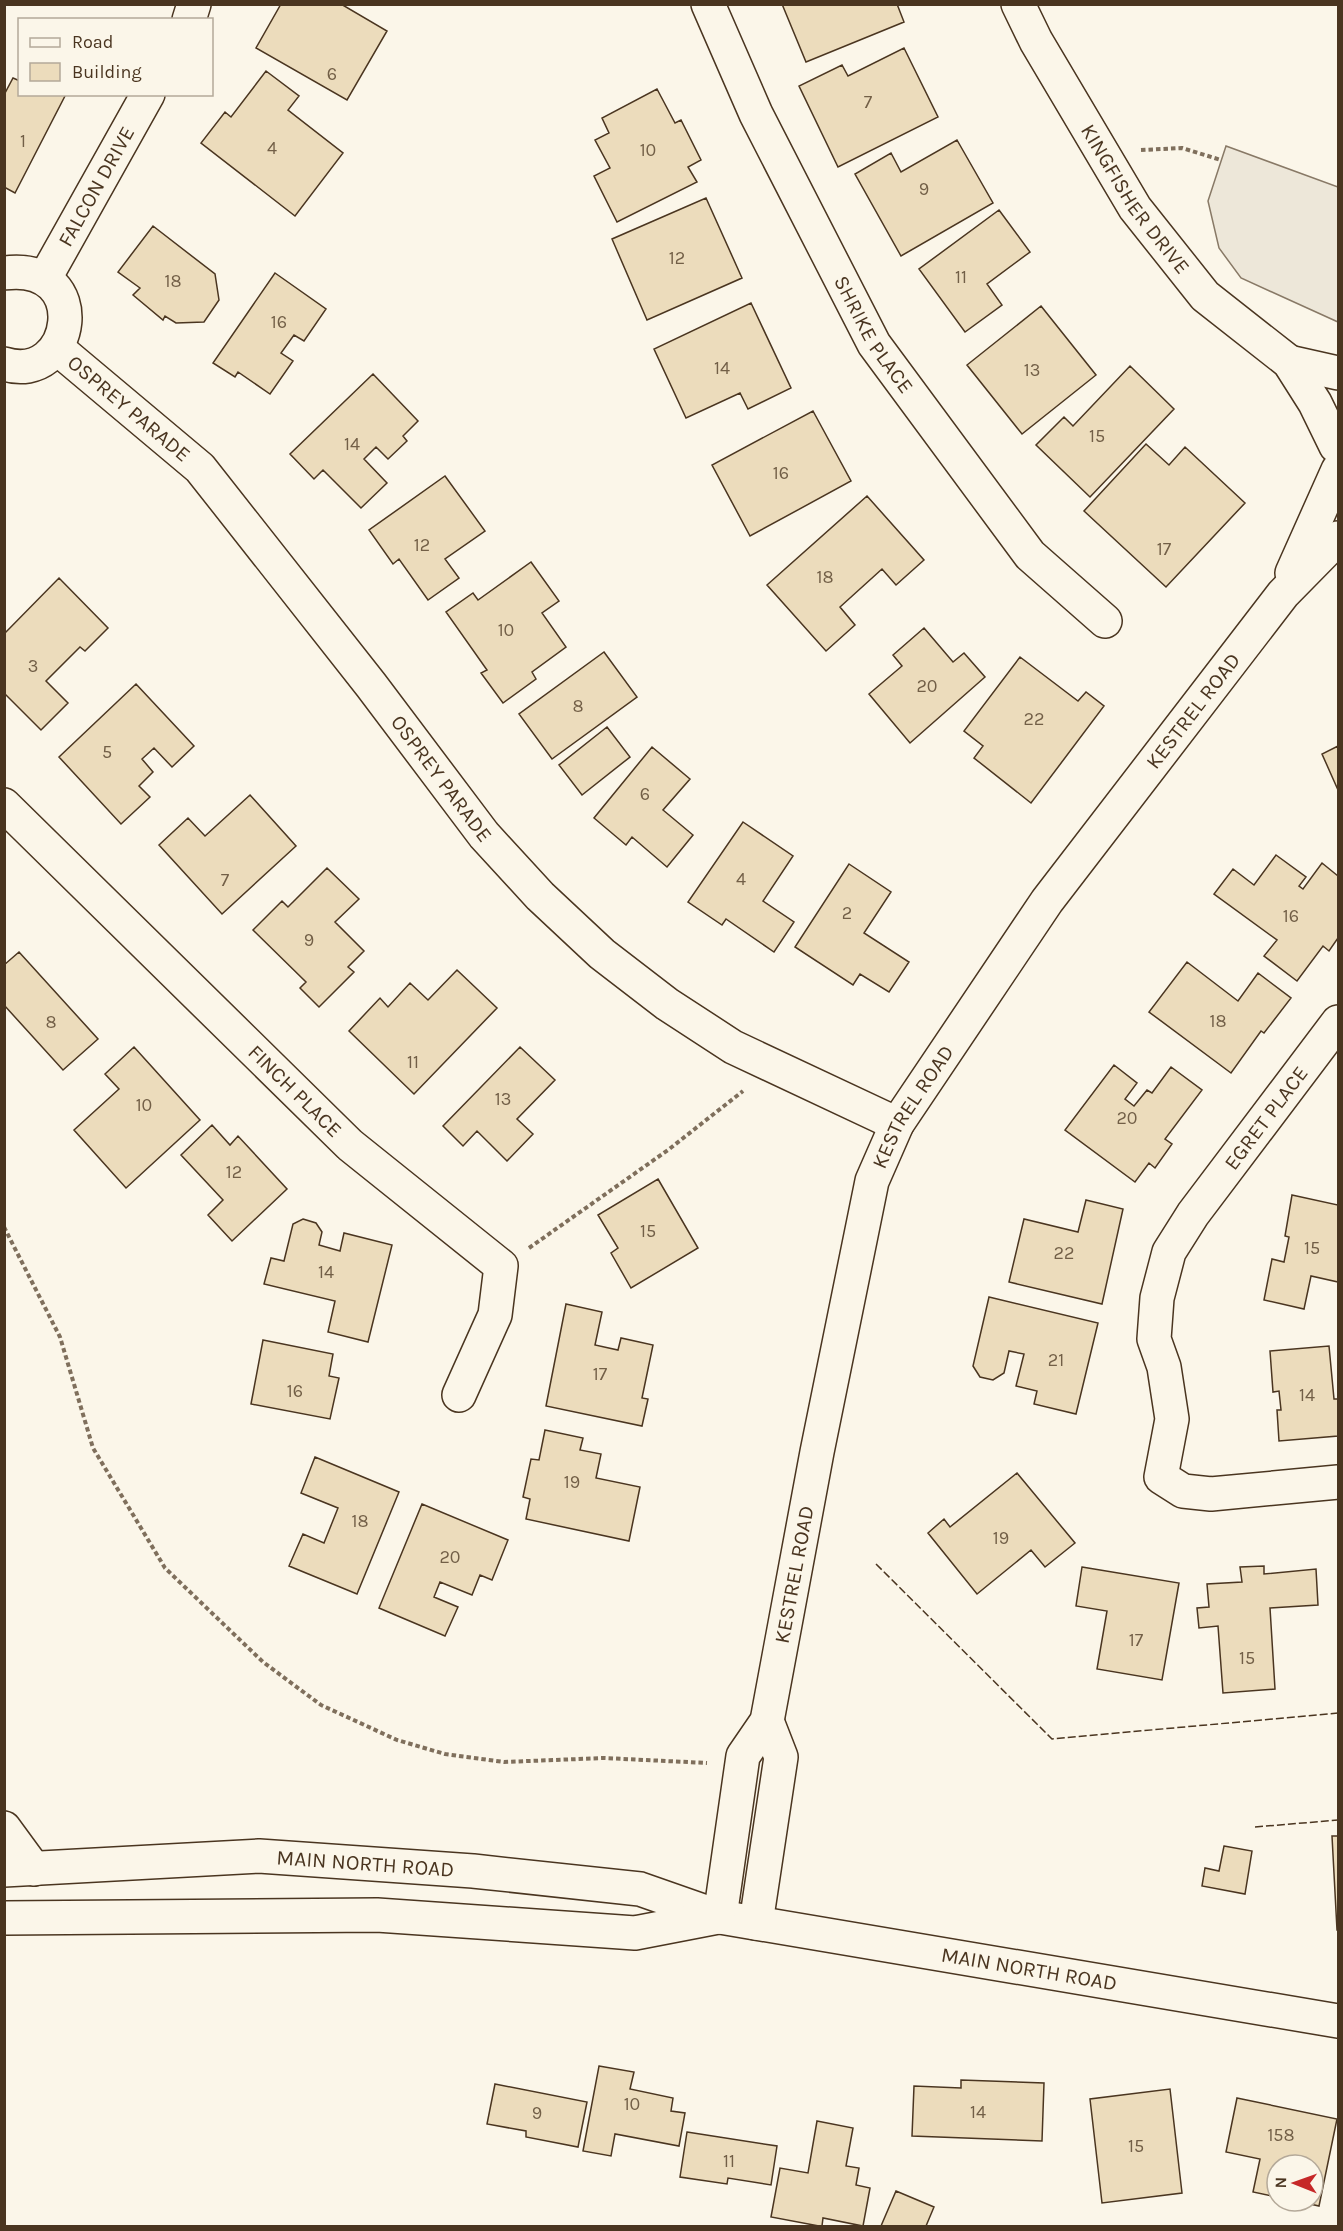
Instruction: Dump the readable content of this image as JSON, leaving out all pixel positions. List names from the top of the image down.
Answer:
{
  "streets": {
    "main road": [
      "FALCON DRIVE",
      "KINGFISHER DRIVE",
      "SHRIKE PLACE",
      "OSPREY PARADE",
      "KESTREL ROAD",
      "FINCH PLACE",
      "EGRET PLACE",
      "MAIN NORTH ROAD"
    ]
  },
  "crossings": [
    ["KINGFISHER DRIVE", "KESTREL ROAD"],
    ["OSPREY PARADE", "KESTREL ROAD"],
    ["KESTREL ROAD", "MAIN NORTH ROAD"]
  ],
  "house_numbers": [
    "6",
    "7",
    "1",
    "4",
    "10",
    "9",
    "12",
    "11",
    "18",
    "16",
    "14",
    "13",
    "15",
    "14",
    "16",
    "12",
    "17",
    "18",
    "10",
    "3",
    "20",
    "8",
    "22",
    "5",
    "6",
    "4",
    "7",
    "2",
    "16",
    "9",
    "18",
    "8",
    "11",
    "13",
    "10",
    "20",
    "12",
    "15",
    "15",
    "22",
    "14",
    "21",
    "17",
    "16",
    "14",
    "19",
    "18",
    "19",
    "20",
    "17",
    "15",
    "10",
    "14",
    "9",
    "158",
    "15",
    "11"
  ],
  "legend": ["Road", "Building"],
  "north": "left"
}
